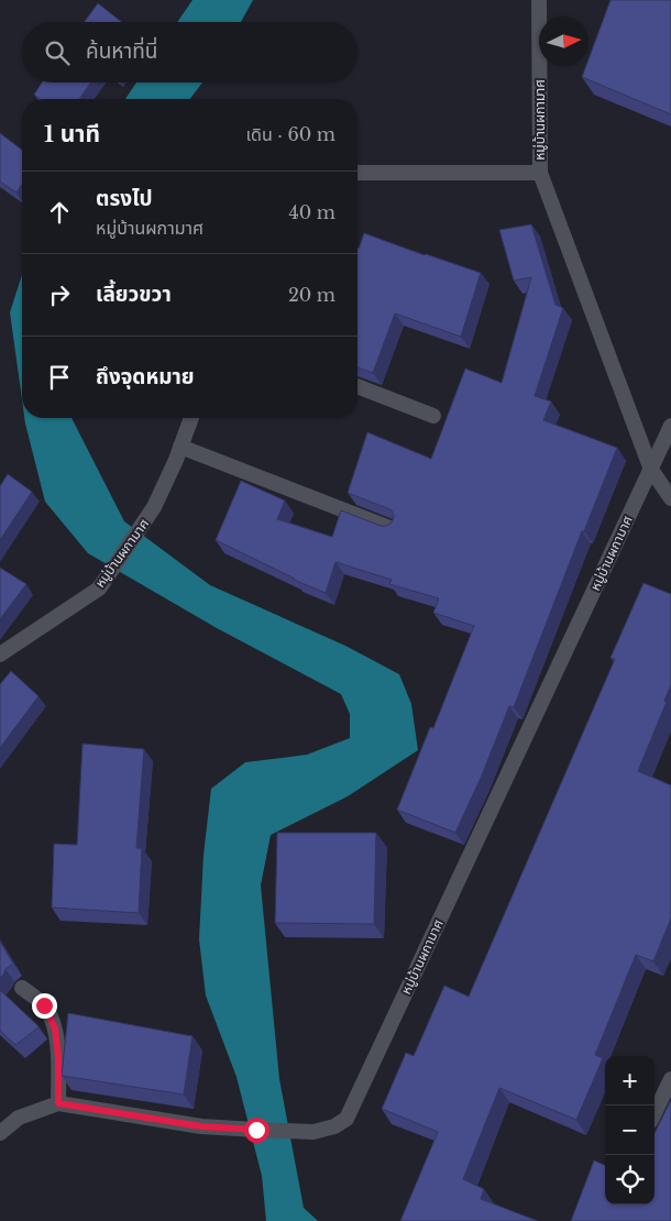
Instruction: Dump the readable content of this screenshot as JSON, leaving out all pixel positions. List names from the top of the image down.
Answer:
{
  "streets": {
    "street": ["หมู่บ้านผกามาศ"]
  },
  "north": "right",
  "page": {
    "search": "ค้นหาที่นี่",
    "heading": ["1 นาที", "เดิน · 60 m"],
    "list": [
      ["ตรงไป", "หมู่บ้านผกามาศ", "40 m"],
      ["เลี้ยวขวา", "20 m"],
      "ถึงจุดหมาย"
    ],
    "map_buttons": ["+", "−"]
  }
}
